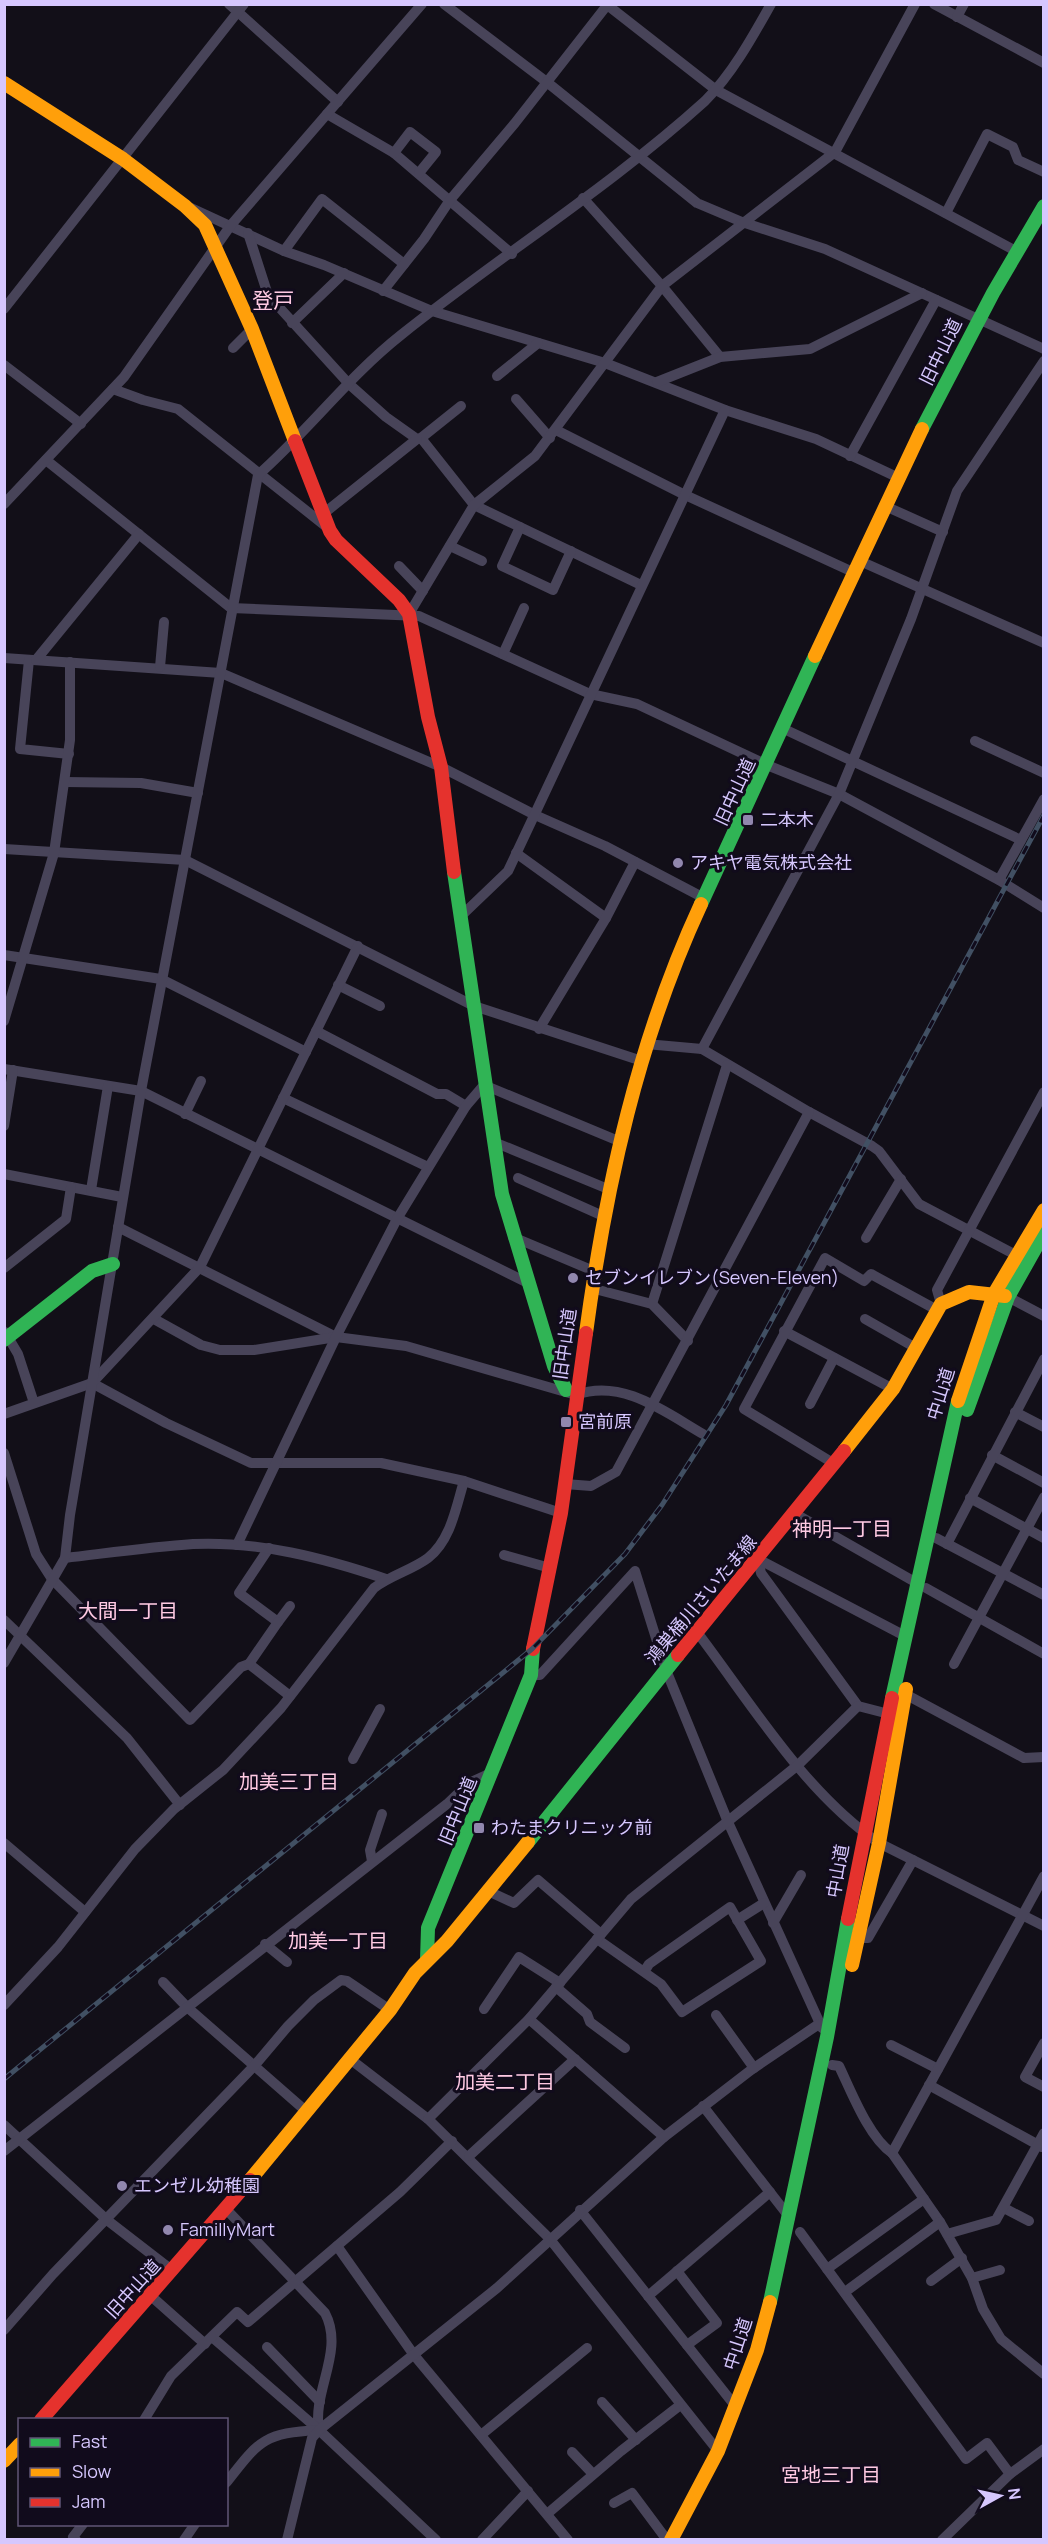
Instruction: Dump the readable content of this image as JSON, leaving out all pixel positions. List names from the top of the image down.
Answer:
{
  "streets": {
    "main road": ["旧中山道", "中山道", "鴻巣桶川さいたま線"]
  },
  "crossings": [
    ["旧中山道", "鴻巣桶川さいたま線"]
  ],
  "districts": [
    "登戸",
    "神明一丁目",
    "大間一丁目",
    "加美三丁目",
    "加美一丁目",
    "加美二丁目",
    "宮地三丁目"
  ],
  "places": {
    "transit": ["二本木", "宮前原", "わたまクリニック前"],
    "other": [
      "アキヤ電気株式会社",
      "セブンイレブン(Seven-Eleven)",
      "エンゼル幼稚園",
      "FamillyMart"
    ]
  },
  "legend": ["Fast", "Slow", "Jam"],
  "north": "right"
}
